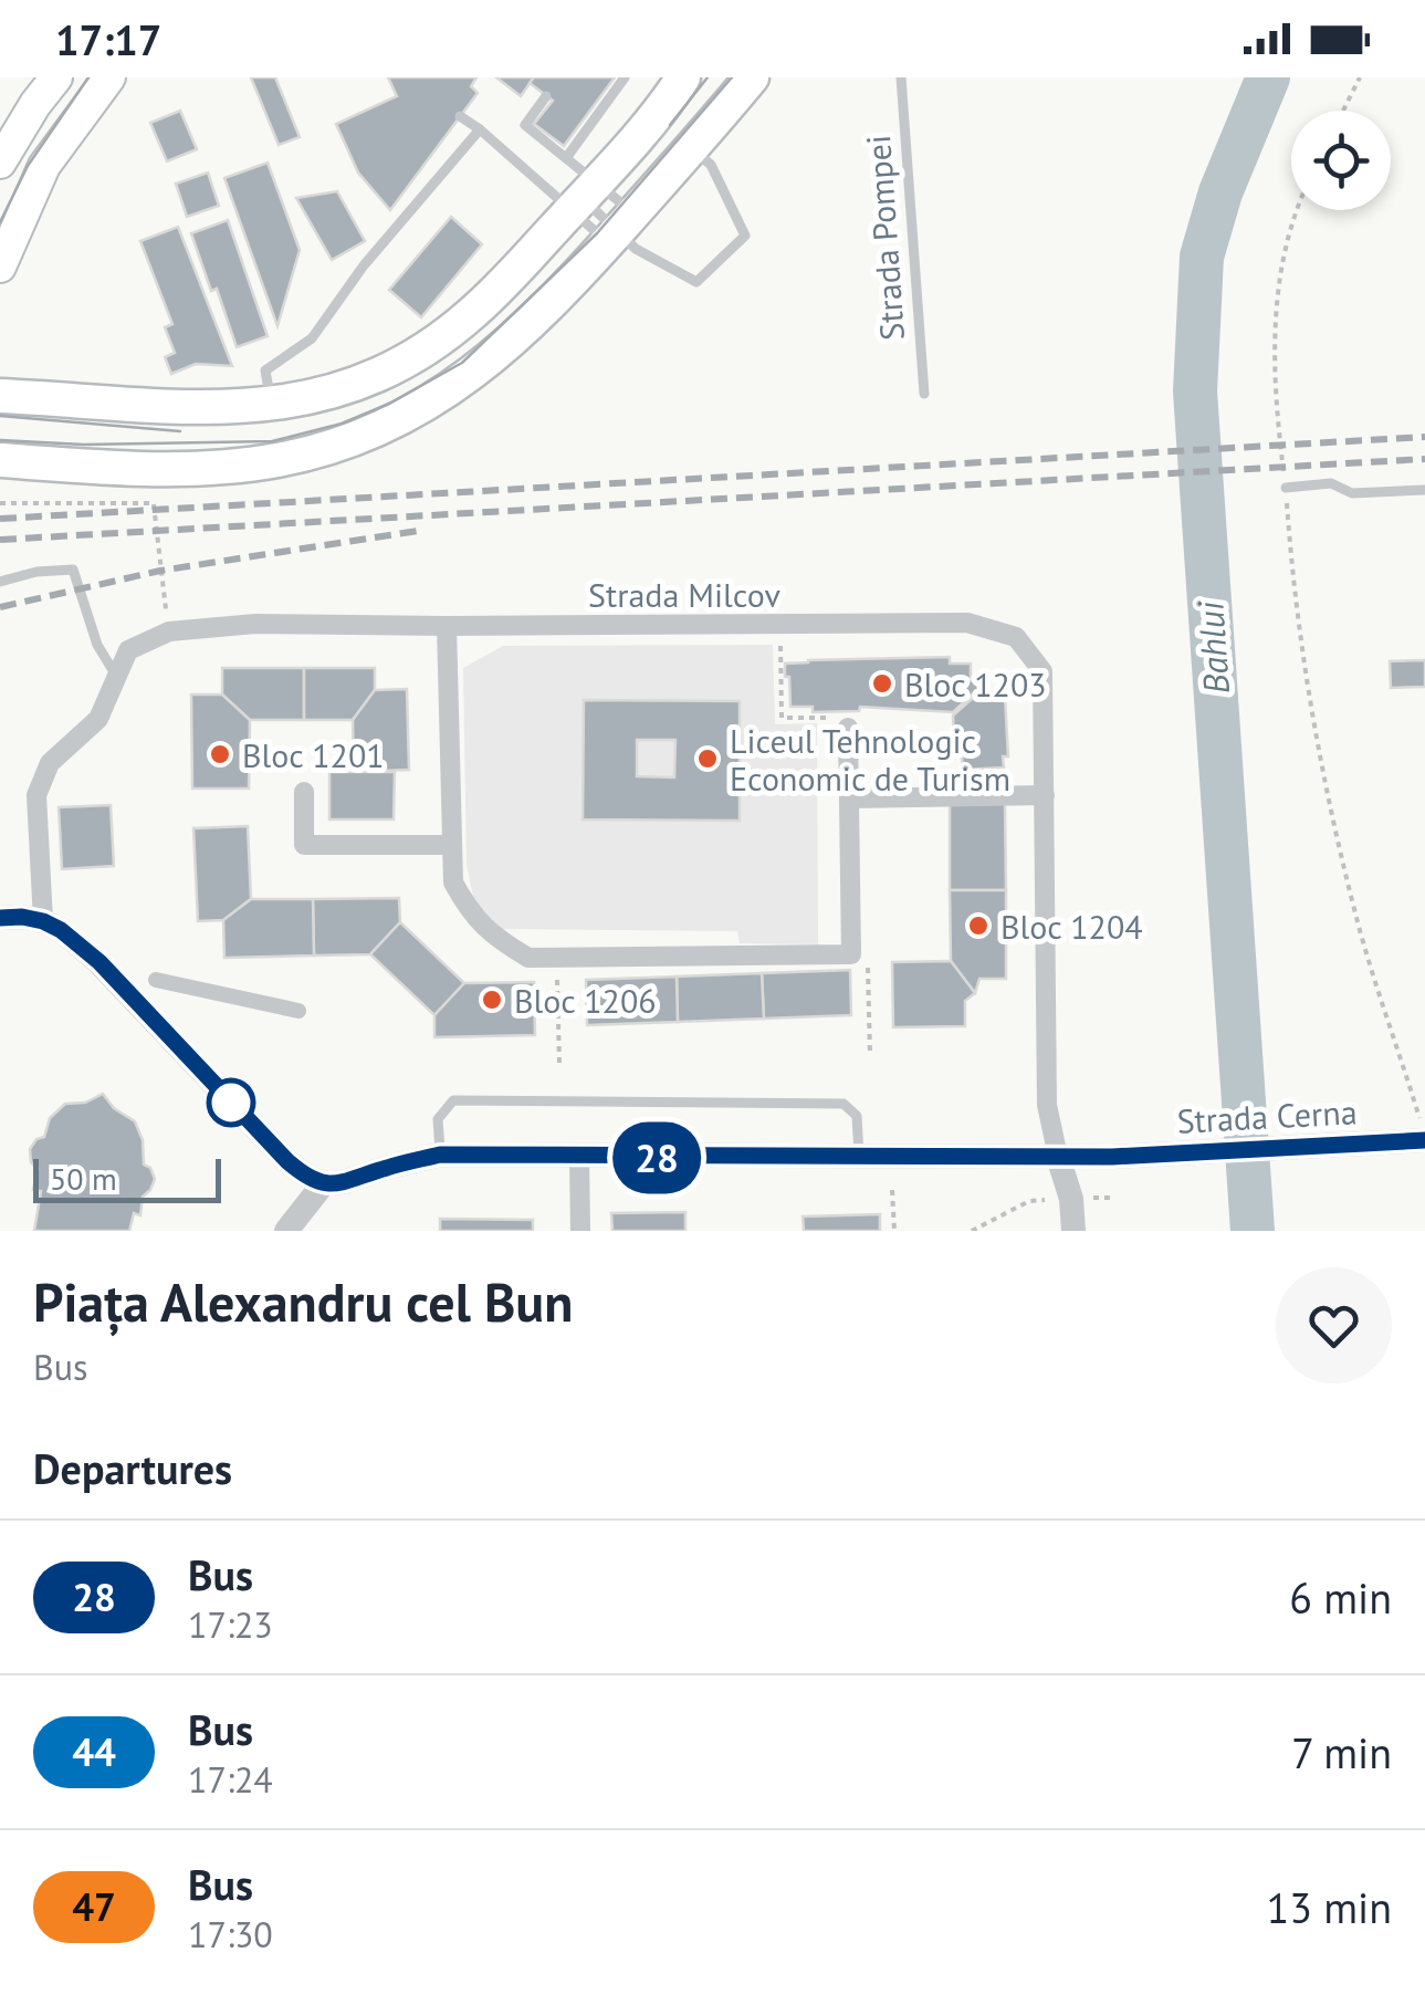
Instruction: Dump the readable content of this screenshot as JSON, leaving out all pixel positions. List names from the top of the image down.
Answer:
{
  "streets": {
    "street": ["Strada Milcov", "Strada Cerna"],
    "lane": ["Strada Pompei"]
  },
  "crossings": [
    ["Strada Milcov", "Strada Cerna"]
  ],
  "water": ["Bahlui"],
  "places": [
    "Bloc 1203",
    "Bloc 1201",
    "Liceul Tehnologic Economic de Turism",
    "Bloc 1204",
    "Bloc 1206"
  ],
  "lines": ["bus line 28"],
  "scale_bar": "50 m",
  "page": {
    "status": "17:17",
    "on_map": "28",
    "scale": "50 m",
    "heading": [
      ["Piața Alexandru cel Bun", "Bus"],
      "Departures"
    ],
    "list": [
      {
        "mark": "28",
        "name": "Bus",
        "note": "17:23",
        "value": "6 min"
      },
      {
        "mark": "44",
        "name": "Bus",
        "note": "17:24",
        "value": "7 min"
      },
      {
        "mark": "47",
        "name": "Bus",
        "note": "17:30",
        "value": "13 min"
      }
    ]
  }
}
